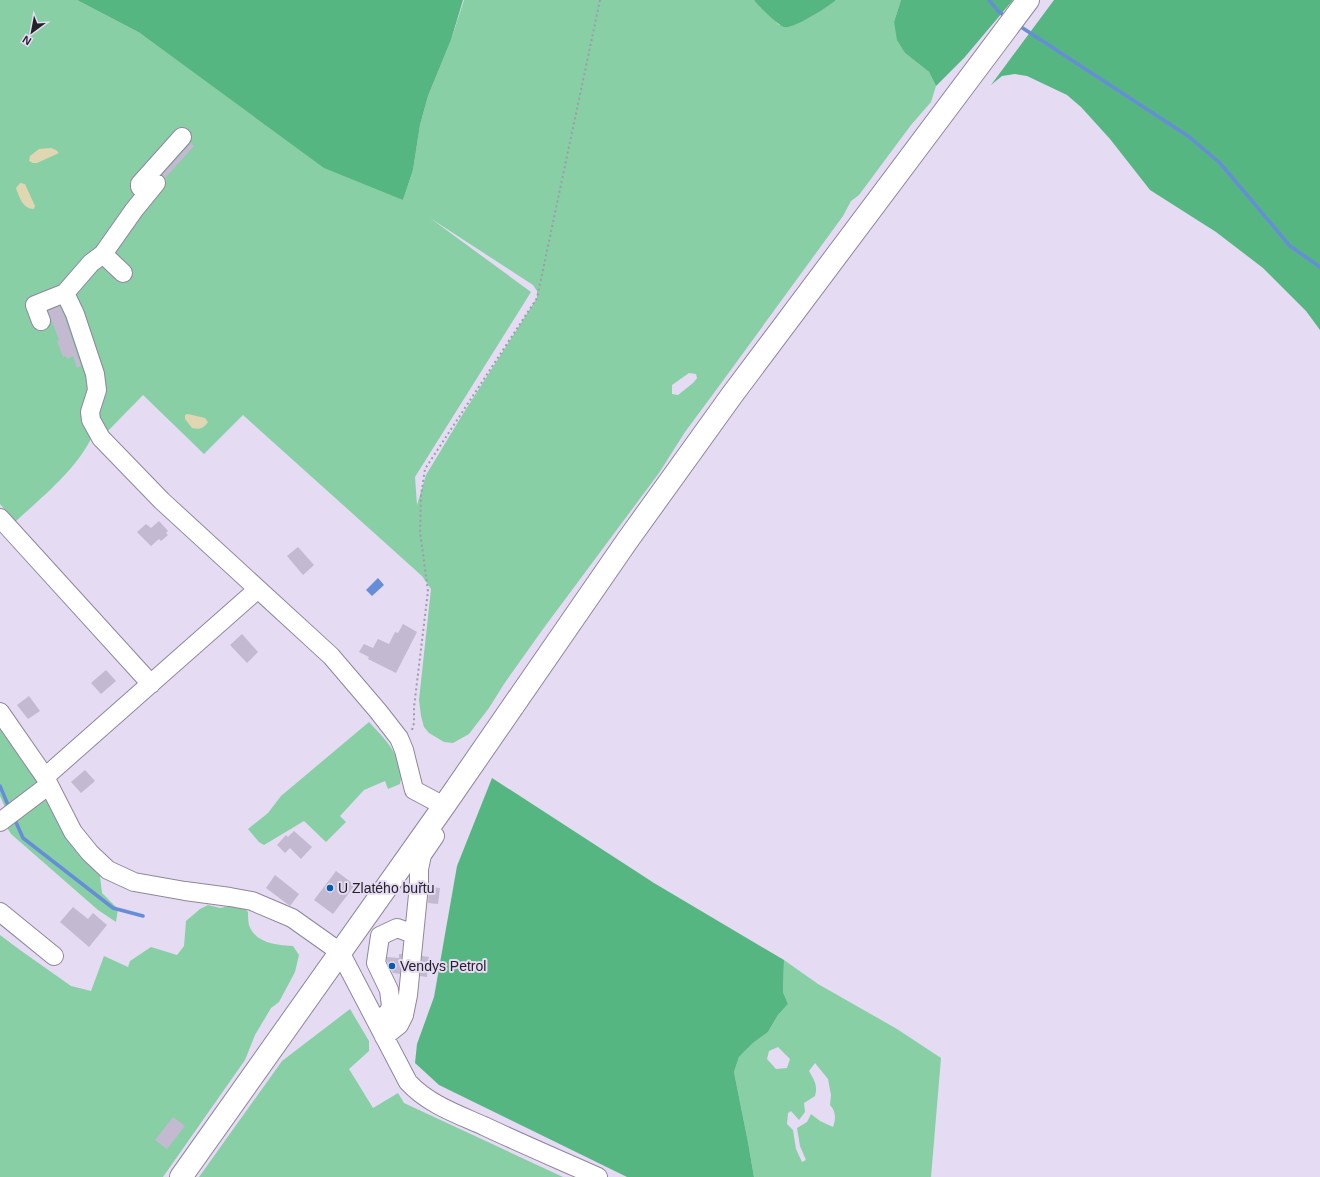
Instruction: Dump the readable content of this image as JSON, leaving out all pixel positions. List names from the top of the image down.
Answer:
{
  "places": ["U Zlatého buřtu", "Vendys Petrol"],
  "north": "bottom left"
}
